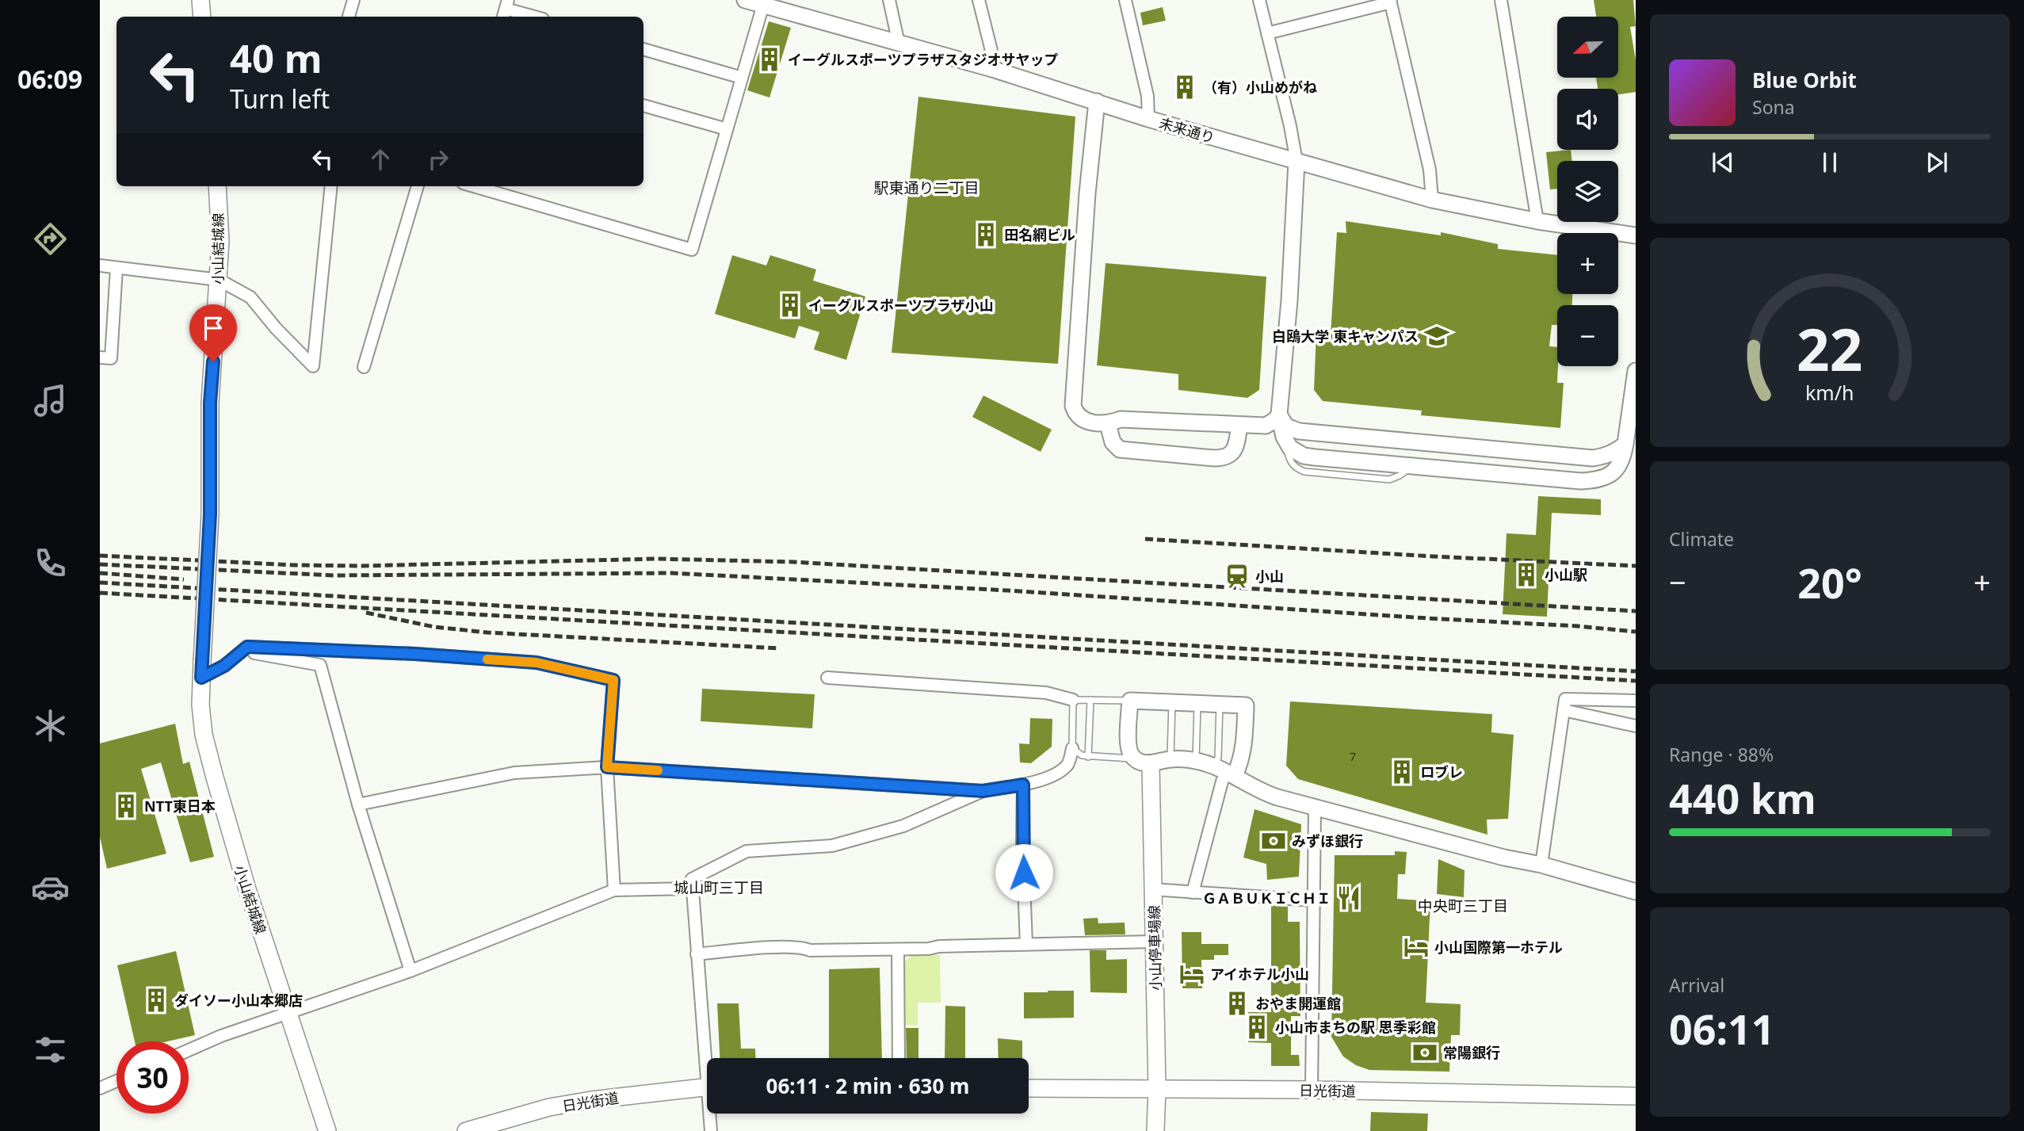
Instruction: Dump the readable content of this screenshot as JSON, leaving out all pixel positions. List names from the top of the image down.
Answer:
{
  "streets": {
    "main road": ["小山結城線", "小山停車場線", "日光街道"],
    "street": ["未来通り"]
  },
  "crossings": [
    ["小山停車場線", "日光街道"]
  ],
  "districts": ["駅東通り二丁目", "城山町三丁目", "中央町三丁目"],
  "places": {
    "building": [
      "イーグルスポーツプラザスタジオサヤップ",
      "（有）小山めがね",
      "田名網ビル",
      "イーグルスポーツプラザ小山",
      "小山駅",
      "ロブレ",
      "NTT東日本",
      "ダイソー小山本郷店",
      "おやま開運館",
      "小山市まちの駅 思季彩館"
    ],
    "school or university": ["白鴎大学 東キャンパス"],
    "station": ["小山"],
    "bank": ["みずほ銀行", "常陽銀行"],
    "restaurant": ["ＧＡＢＵＫＩＣＨＩ"],
    "hotel": ["小山国際第一ホテル", "アイホテル小山"]
  },
  "house_numbers": ["7"],
  "north": "left",
  "page": {
    "tabs": "06:09",
    "map_buttons": ["+", "−"],
    "turn": ["40 m", "Turn left"],
    "song": ["Blue Orbit", "Sona"],
    "tile": [
      "Climate",
      ["Range · 88%", "440 km"],
      ["Arrival", "06:11"]
    ],
    "heat": ["−", "20°", "+"],
    "limit": "30",
    "trip": "06:11 · 2 min · 630 m",
    "gauge": ["22", "km/h"]
  }
}
